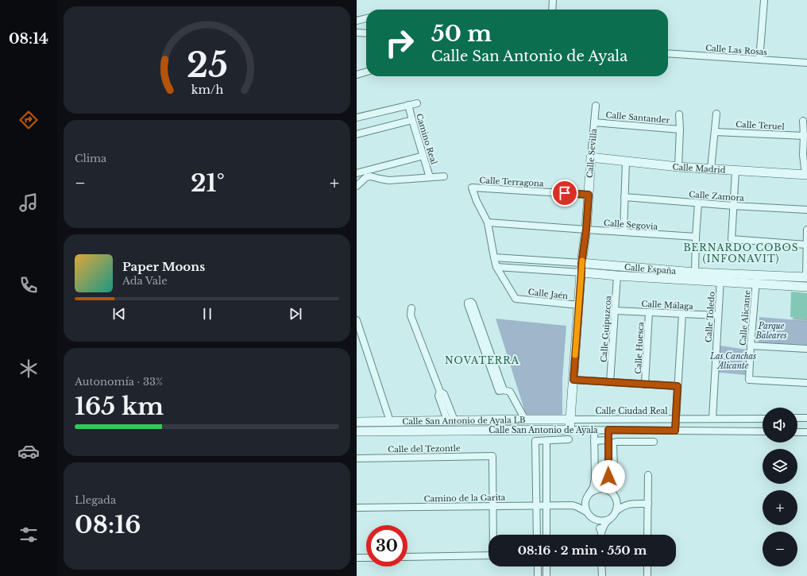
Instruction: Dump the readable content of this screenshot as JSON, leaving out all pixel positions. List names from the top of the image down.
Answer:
{
  "streets": {
    "street": [
      "Calle Las Rosas",
      "Calle Santander",
      "Calle Teruel",
      "Camino Real",
      "Calle Sevilla",
      "Calle Madrid",
      "Calle Terragona",
      "Calle Zamora",
      "Calle Segovia",
      "Calle España",
      "Calle Jaén",
      "Calle Málaga",
      "Calle Toledo",
      "Calle Alicante",
      "Calle Guipuzcoa",
      "Calle Huesca",
      "Calle Ciudad Real",
      "Calle San Antonio de Ayala LB",
      "Calle San Antonio de Ayala",
      "Calle del Tezontle",
      "Camino de la Garita"
    ]
  },
  "crossings": [
    ["Calle Santander", "Calle Sevilla"],
    ["Calle Sevilla", "Calle Madrid"],
    ["Calle Sevilla", "Calle Terragona"],
    ["Calle Sevilla", "Calle Segovia"],
    ["Calle Sevilla", "Calle España"],
    ["Calle Sevilla", "Calle Jaén"],
    ["Calle Sevilla", "Calle Ciudad Real"],
    ["Calle Sevilla", "Calle San Antonio de Ayala LB"],
    ["Calle Sevilla", "Calle San Antonio de Ayala"],
    ["Calle Terragona", "Calle Segovia"],
    ["Calle España", "Calle Jaén"],
    ["Calle España", "Calle Toledo"],
    ["Calle España", "Calle Alicante"],
    ["Calle España", "Calle Guipuzcoa"],
    ["Calle Málaga", "Calle Toledo"],
    ["Calle Málaga", "Calle Guipuzcoa"],
    ["Calle Málaga", "Calle Huesca"],
    ["Calle Toledo", "Calle Ciudad Real"],
    ["Calle Ciudad Real", "Calle San Antonio de Ayala LB"],
    ["Calle del Tezontle", "Camino de la Garita"]
  ],
  "districts": ["BERNARDO COBOS (INFONAVIT)", "NOVATERRA"],
  "parks": ["Parque Baleares", "Las Canchas Alicante"],
  "page": {
    "tabs": "08:14",
    "turn": ["50 m", "Calle San Antonio de Ayala"],
    "tile": [
      "Clima",
      ["Autonomía · 33%", "165 km"],
      ["Llegada", "08:16"]
    ],
    "heat": ["−", "21°", "+"],
    "song": ["Paper Moons", "Ada Vale"],
    "map_buttons": ["+", "−"],
    "limit": "30",
    "trip": "08:16 · 2 min · 550 m",
    "gauge": ["25", "km/h"]
  }
}
